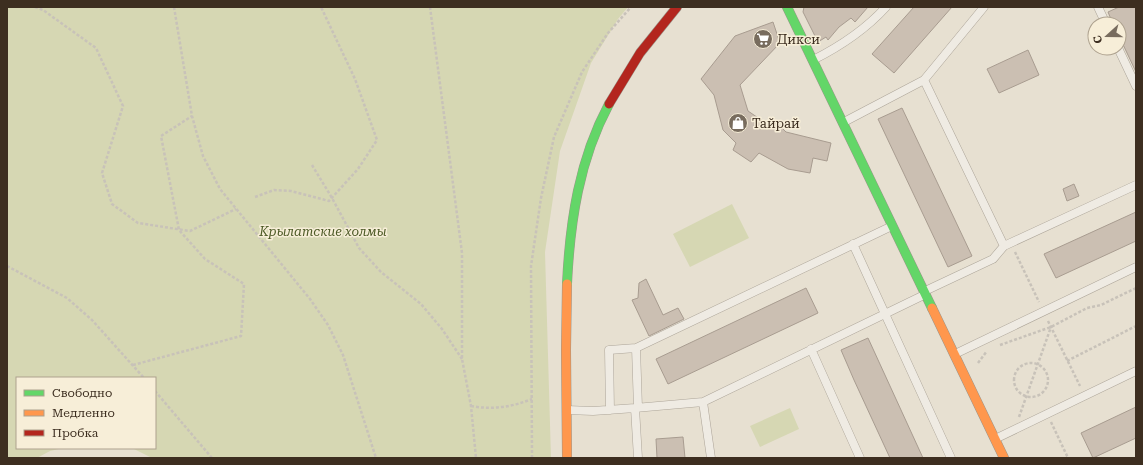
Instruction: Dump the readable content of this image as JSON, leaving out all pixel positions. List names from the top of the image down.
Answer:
{
  "parks": ["Крылатские холмы"],
  "places": {
    "supermarket": ["Дикси"],
    "shop": ["Тайрай"]
  },
  "legend": ["Свободно", "Медленно", "Пробка"],
  "north": "left"
}
